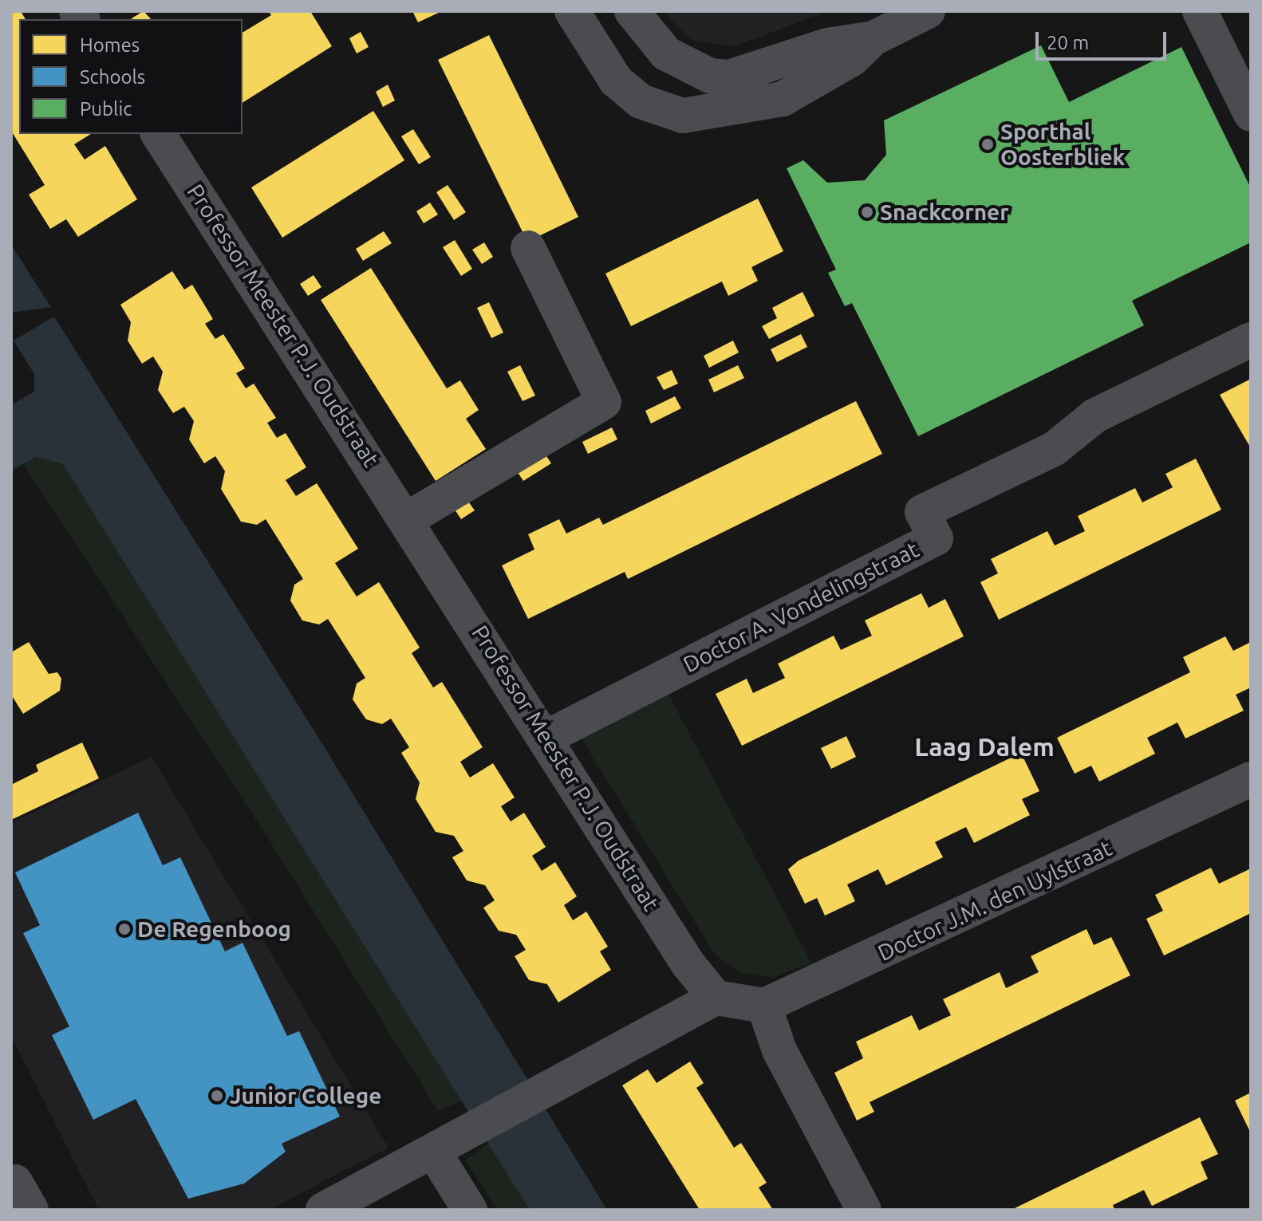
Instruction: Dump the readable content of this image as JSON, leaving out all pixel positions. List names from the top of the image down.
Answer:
{
  "streets": {
    "street": ["Professor Meester P.J. Oudstraat", "Doctor A. Vondelingstraat", "Doctor J.M. den Uylstraat"]
  },
  "crossings": [
    ["Professor Meester P.J. Oudstraat", "Doctor A. Vondelingstraat"],
    ["Professor Meester P.J. Oudstraat", "Doctor J.M. den Uylstraat"]
  ],
  "districts": ["Laag Dalem"],
  "places": [
    "Sporthal Oosterbliek",
    "Snackcorner",
    "De Regenboog",
    "Junior College"
  ],
  "legend": ["Homes", "Schools", "Public"],
  "scale_bar": "20 m"
}
